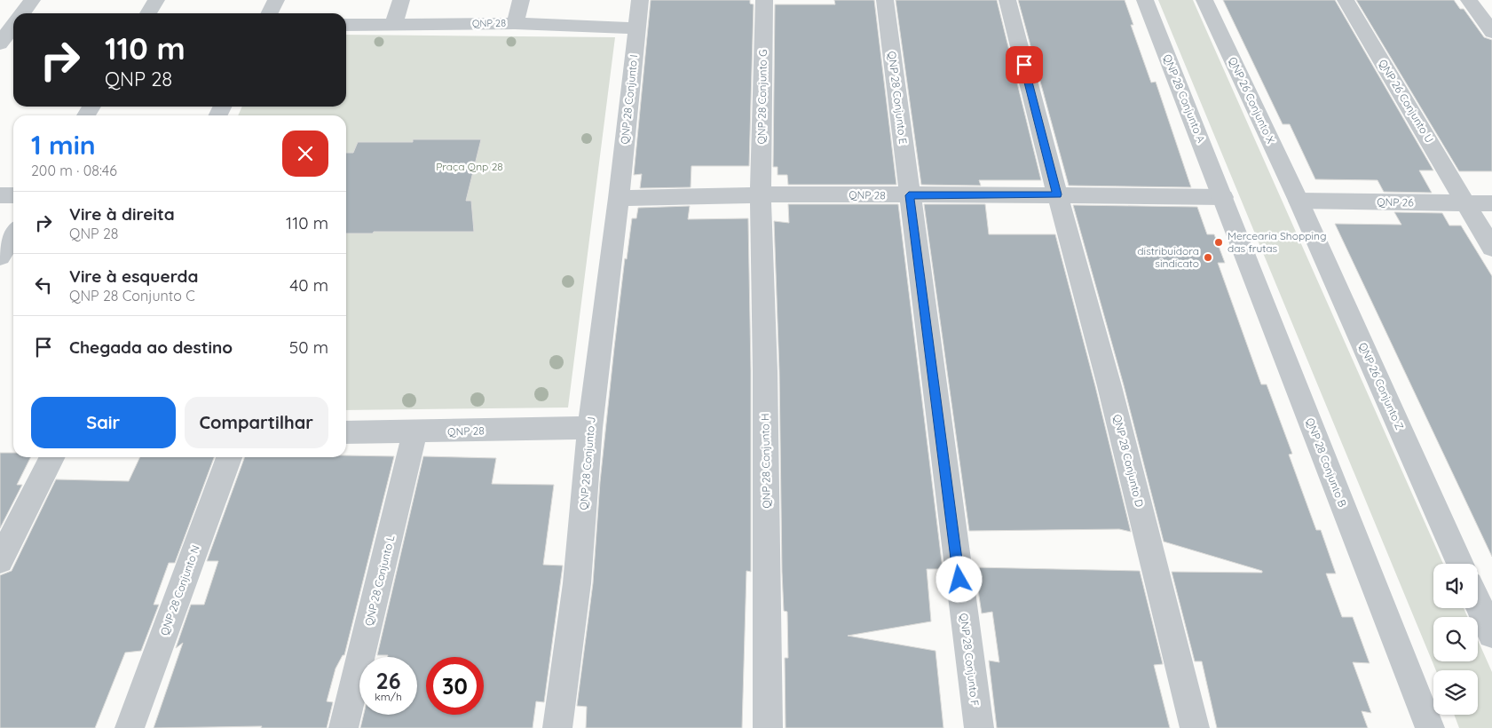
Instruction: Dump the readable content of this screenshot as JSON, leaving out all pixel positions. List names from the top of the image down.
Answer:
{
  "streets": {
    "street": [
      "QNP 28",
      "QNP 28 Conjunto G",
      "QNP 28 Conjunto E",
      "QNP 28 Conjunto A",
      "QNP 28 Conjunto I",
      "QNP 26 Conjunto X",
      "QNP 26 Conjunto U",
      "QNP 26",
      "QNP 26 Conjunto Z",
      "QNP 28 Conjunto H",
      "QNP 28 Conjunto D",
      "QNP 28 Conjunto B",
      "QNP 28 Conjunto J",
      "QNP 28 Conjunto L",
      "QNP 28 Conjunto N",
      "QNP 28 Conjunto F"
    ]
  },
  "crossings": [
    ["QNP 28", "QNP 28 Conjunto G"],
    ["QNP 28", "QNP 28 Conjunto E"],
    ["QNP 28", "QNP 28 Conjunto A"],
    ["QNP 28", "QNP 28 Conjunto I"],
    ["QNP 28", "QNP 28 Conjunto H"],
    ["QNP 28", "QNP 28 Conjunto D"],
    ["QNP 28", "QNP 28 Conjunto B"],
    ["QNP 28", "QNP 28 Conjunto J"],
    ["QNP 28", "QNP 28 Conjunto L"],
    ["QNP 28", "QNP 28 Conjunto F"],
    ["QNP 28 Conjunto G", "QNP 28 Conjunto H"],
    ["QNP 28 Conjunto E", "QNP 28 Conjunto F"],
    ["QNP 28 Conjunto A", "QNP 28 Conjunto B"],
    ["QNP 28 Conjunto I", "QNP 28 Conjunto J"],
    ["QNP 26 Conjunto X", "QNP 26"],
    ["QNP 26 Conjunto X", "QNP 26 Conjunto Z"],
    ["QNP 26 Conjunto U", "QNP 26"],
    ["QNP 26", "QNP 26 Conjunto Z"]
  ],
  "parks": ["Praça Qnp 28"],
  "places": ["Mercearia Shopping das frutas", "distribuidora sindicato"],
  "page": {
    "turn": ["110 m", "QNP 28"],
    "heading": ["1 min", "200 m · 08:46"],
    "list": [
      {
        "name": "Vire à direita",
        "note": "QNP 28",
        "value": "110 m"
      },
      {
        "name": "Vire à esquerda",
        "note": "QNP 28 Conjunto C",
        "value": "40 m"
      },
      {
        "name": "Chegada ao destino",
        "value": "50 m"
      }
    ],
    "buttons": ["Sair", "Compartilhar"],
    "speed": "26 km/h",
    "limit": "30"
  }
}
